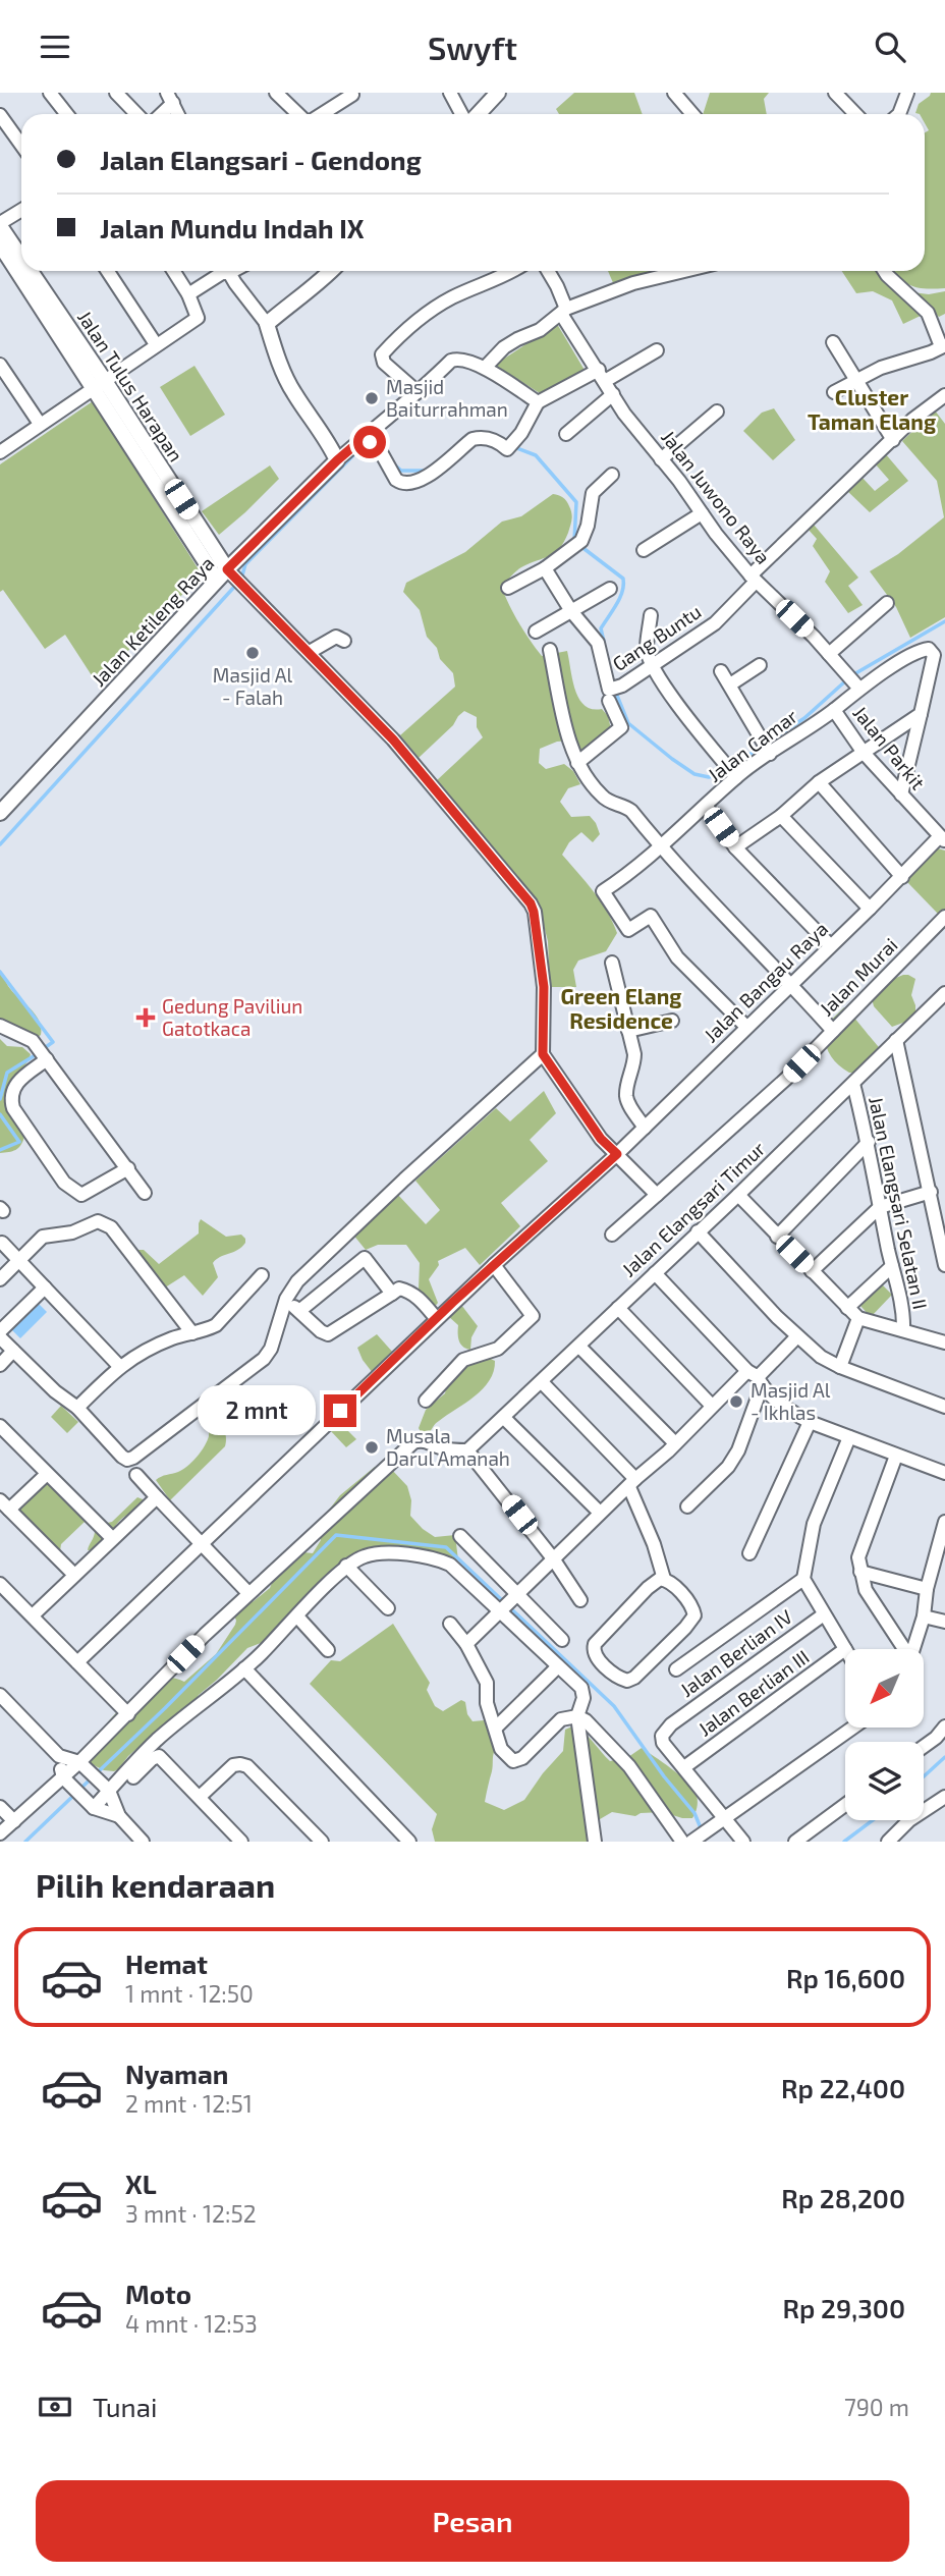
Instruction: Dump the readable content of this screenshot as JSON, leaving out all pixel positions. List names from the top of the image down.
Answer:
{
  "streets": {
    "main road": ["Jalan Tulus Harapan", "Jalan Ketileng Raya"],
    "street": [
      "Jalan Juwono Raya",
      "Gang Buntu",
      "Jalan Camar",
      "Jalan Parkit",
      "Jalan Murai",
      "Jalan Bangau Raya",
      "Jalan Elangsari Selatan II",
      "Jalan Elangsari Timur",
      "Jalan Berlian IV",
      "Jalan Berlian III"
    ]
  },
  "crossings": [
    ["Jalan Tulus Harapan", "Jalan Ketileng Raya"],
    ["Jalan Juwono Raya", "Gang Buntu"],
    ["Jalan Juwono Raya", "Jalan Camar"],
    ["Jalan Camar", "Jalan Parkit"],
    ["Jalan Camar", "Jalan Bangau Raya"],
    ["Jalan Parkit", "Jalan Bangau Raya"],
    ["Jalan Elangsari Selatan II", "Jalan Elangsari Timur"],
    ["Jalan Berlian IV", "Jalan Berlian III"]
  ],
  "districts": ["Cluster Taman Elang", "Green Elang Residence"],
  "places": {
    "other": [
      "Masjid Baiturrahman",
      "Masjid Al - Falah",
      "Masjid Al - Ikhlas",
      "Musala Darul Amanah"
    ],
    "health": ["Gedung Paviliun Gatotkaca"]
  },
  "north": "bottom left",
  "page": {
    "header": "Swyft",
    "banner": ["Jalan Elangsari - Gendong", "Jalan Mundu Indah IX"],
    "bubble": "2 mnt",
    "heading": "Pilih kendaraan",
    "list": [
      {
        "name": "Hemat",
        "note": "1 mnt · 12:50",
        "value": "Rp 16,600"
      },
      {
        "name": "Nyaman",
        "note": "2 mnt · 12:51",
        "value": "Rp 22,400"
      },
      {
        "name": "XL",
        "note": "3 mnt · 12:52",
        "value": "Rp 28,200"
      },
      {
        "name": "Moto",
        "note": "4 mnt · 12:53",
        "value": "Rp 29,300"
      }
    ],
    "pay": ["Tunai", "790 m"],
    "buttons": "Pesan"
  }
}
